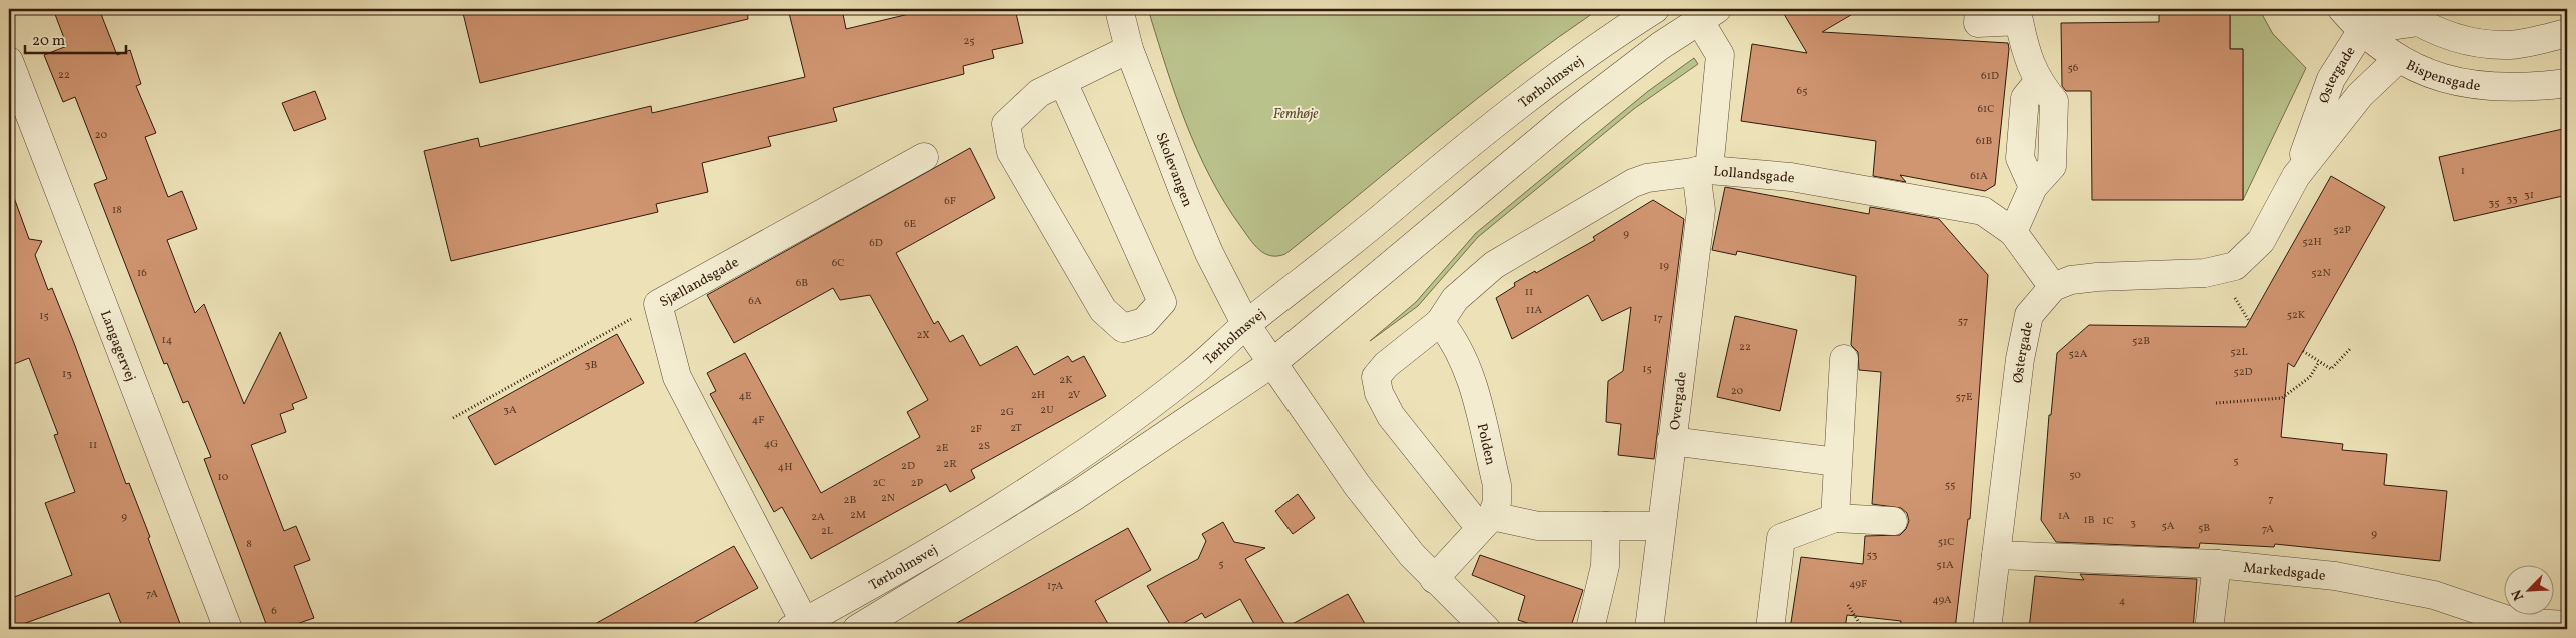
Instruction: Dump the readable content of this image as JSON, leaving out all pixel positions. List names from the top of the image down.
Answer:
{
  "streets": {
    "street": [
      "Bispensgade",
      "Østergade",
      "Tørholmsvej",
      "Skolevangen",
      "Lollandsgade",
      "Sjællandsgade",
      "Langagervej",
      "Overgade",
      "Polden",
      "Markedsgade"
    ]
  },
  "crossings": [
    ["Bispensgade", "Østergade"],
    ["Østergade", "Lollandsgade"],
    ["Østergade", "Markedsgade"],
    ["Tørholmsvej", "Skolevangen"],
    ["Tørholmsvej", "Sjællandsgade"],
    ["Lollandsgade", "Overgade"],
    ["Lollandsgade", "Polden"]
  ],
  "parks": ["Femhøje"],
  "house_numbers": [
    "25",
    "56",
    "22",
    "61D",
    "65",
    "61C",
    "20",
    "61B",
    "1",
    "61A",
    "31",
    "33",
    "6F",
    "35",
    "18",
    "6E",
    "52P",
    "9",
    "52H",
    "6D",
    "6C",
    "19",
    "16",
    "52N",
    "6B",
    "11",
    "6A",
    "11A",
    "52K",
    "15",
    "17",
    "57",
    "2X",
    "14",
    "52B",
    "22",
    "52L",
    "52A",
    "3B",
    "15",
    "52D",
    "13",
    "2K",
    "20",
    "2H",
    "2V",
    "4E",
    "57E",
    "3A",
    "2U",
    "2G",
    "4F",
    "2T",
    "2F",
    "4G",
    "11",
    "2S",
    "2E",
    "5",
    "2R",
    "2D",
    "4H",
    "50",
    "10",
    "2C",
    "2P",
    "55",
    "2N",
    "7",
    "2B",
    "2M",
    "1A",
    "9",
    "2A",
    "1B",
    "1C",
    "3",
    "5A",
    "5B",
    "7A",
    "2L",
    "9",
    "51C",
    "8",
    "53",
    "5",
    "51A",
    "49F",
    "17A",
    "7A",
    "49A",
    "4",
    "6"
  ],
  "scale_bar": "20 m",
  "north": "bottom left"
}
